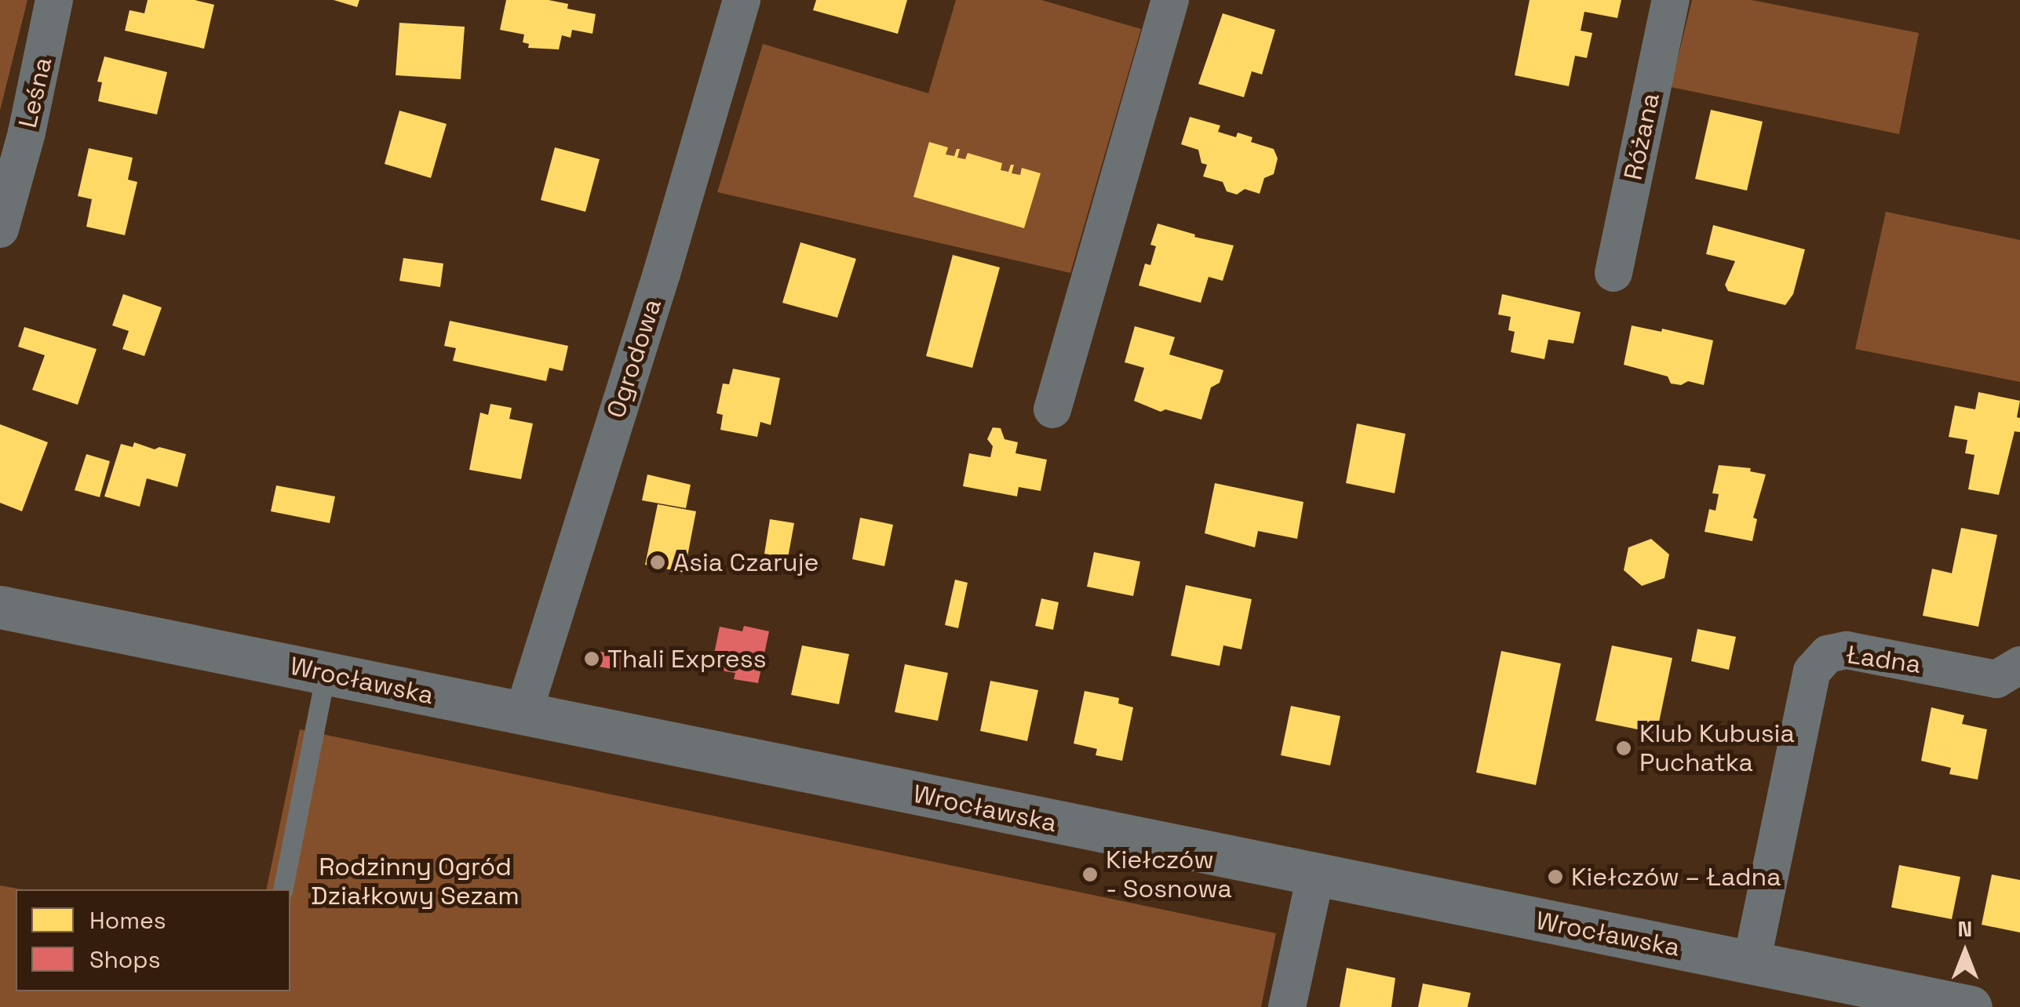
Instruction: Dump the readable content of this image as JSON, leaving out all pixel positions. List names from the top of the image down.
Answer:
{
  "streets": {
    "street": [
      "Leśna",
      "Różana",
      "Ogrodowa",
      "Ładna",
      "Wrocławska"
    ]
  },
  "crossings": [
    ["Ogrodowa", "Wrocławska"],
    ["Ładna", "Wrocławska"]
  ],
  "parks": ["Rodzinny Ogród Działkowy Sezam"],
  "places": [
    "Asia Czaruje",
    "Thali Express",
    "Klub Kubusia Puchatka",
    "Kiełczów - Sosnowa",
    "Kiełczów – Ładna"
  ],
  "legend": ["Homes", "Shops"],
  "north": "top"
}
